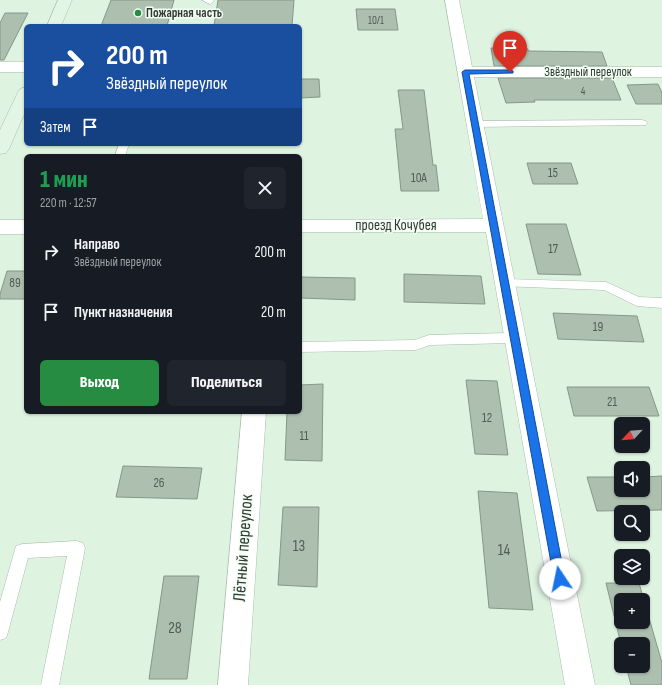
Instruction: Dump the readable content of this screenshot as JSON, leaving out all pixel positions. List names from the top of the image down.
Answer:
{
  "streets": {
    "street": ["Звёздный переулок", "проезд Кочубея", "Лётный переулок"]
  },
  "places": ["Пожарная часть"],
  "house_numbers": [
    "10/1",
    "4",
    "15",
    "10А",
    "17",
    "89",
    "19",
    "21",
    "12",
    "11",
    "26",
    "13",
    "14",
    "28"
  ],
  "north": "bottom left",
  "page": {
    "turn": ["200 m", "Звёздный переулок"],
    "then": "Затем",
    "heading": ["1 мин", "220 m · 12:57"],
    "list": [
      {
        "name": "Направо",
        "note": "Звёздный переулок",
        "value": "200 m"
      },
      {
        "name": "Пункт назначения",
        "value": "20 m"
      }
    ],
    "buttons": ["Выход", "Поделиться"],
    "map_buttons": ["+", "−"]
  }
}
